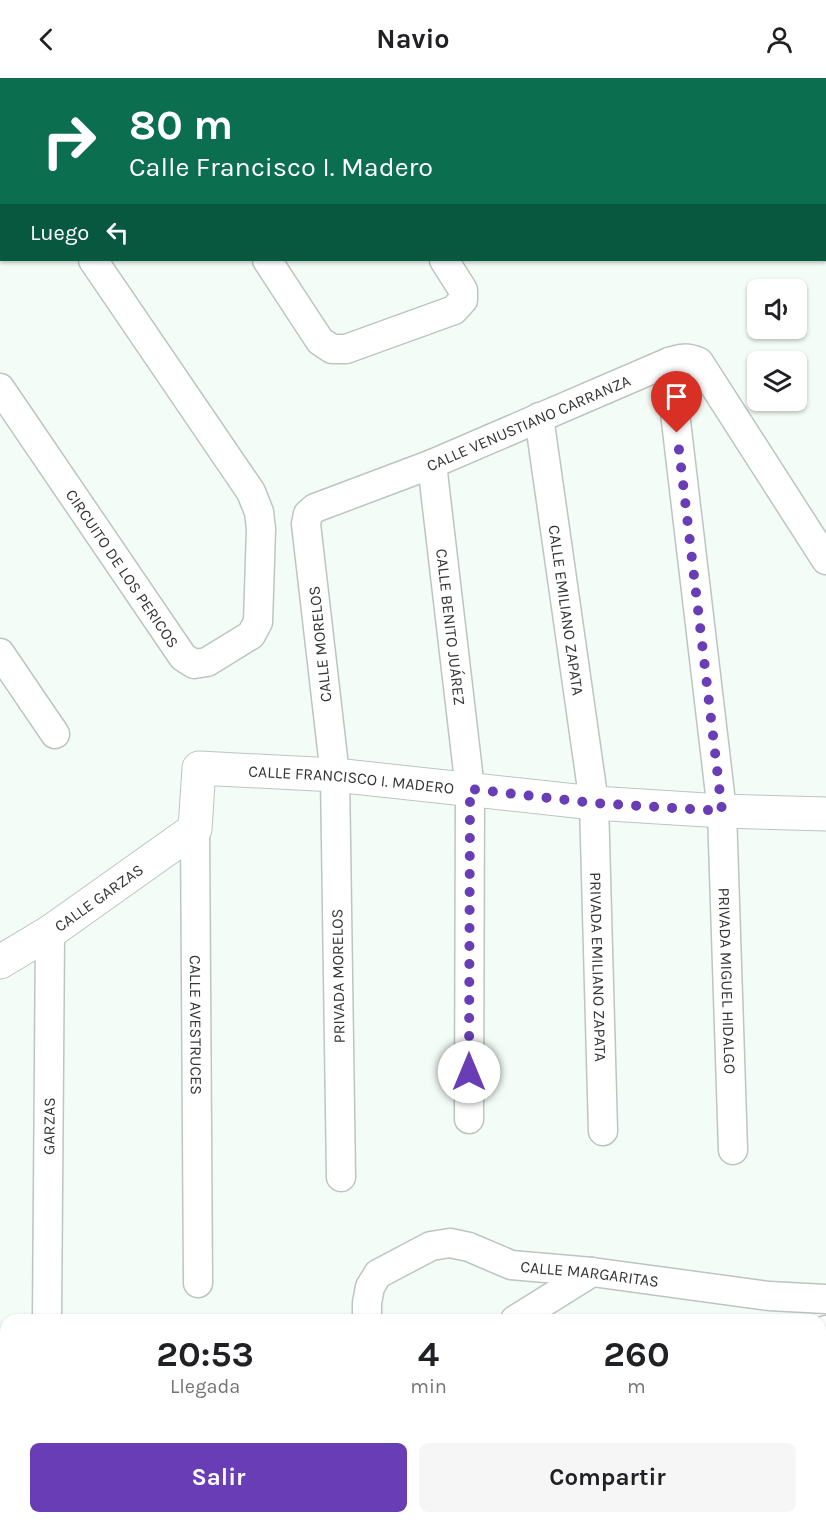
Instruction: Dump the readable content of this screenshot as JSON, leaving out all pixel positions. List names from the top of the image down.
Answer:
{
  "streets": {
    "main road": ["CALLE FRANCISCO I. MADERO", "CALLE GARZAS", "CALLE AVESTRUCES"],
    "street": [
      "CALLE VENUSTIANO CARRANZA",
      "CIRCUITO DE LOS PERICOS",
      "CALLE EMILIANO ZAPATA",
      "CALLE BENITO JUÁREZ",
      "CALLE MORELOS",
      "PRIVADA EMILIANO ZAPATA",
      "PRIVADA MORELOS",
      "PRIVADA MIGUEL HIDALGO",
      "GARZAS",
      "CALLE MARGARITAS"
    ]
  },
  "crossings": [
    ["CALLE VENUSTIANO CARRANZA", "CALLE EMILIANO ZAPATA"],
    ["CALLE VENUSTIANO CARRANZA", "CALLE BENITO JUÁREZ"],
    ["CALLE VENUSTIANO CARRANZA", "CALLE MORELOS"],
    ["CALLE VENUSTIANO CARRANZA", "PRIVADA MIGUEL HIDALGO"],
    ["CALLE EMILIANO ZAPATA", "CALLE FRANCISCO I. MADERO"],
    ["CALLE EMILIANO ZAPATA", "PRIVADA EMILIANO ZAPATA"],
    ["CALLE BENITO JUÁREZ", "CALLE FRANCISCO I. MADERO"],
    ["CALLE MORELOS", "CALLE FRANCISCO I. MADERO"],
    ["CALLE MORELOS", "PRIVADA MORELOS"],
    ["CALLE FRANCISCO I. MADERO", "PRIVADA EMILIANO ZAPATA"],
    ["CALLE FRANCISCO I. MADERO", "PRIVADA MORELOS"],
    ["CALLE FRANCISCO I. MADERO", "PRIVADA MIGUEL HIDALGO"],
    ["CALLE FRANCISCO I. MADERO", "CALLE AVESTRUCES"],
    ["CALLE GARZAS", "CALLE AVESTRUCES"],
    ["CALLE GARZAS", "GARZAS"]
  ],
  "page": {
    "header": "Navio",
    "turn": ["80 m", "Calle Francisco I. Madero"],
    "then": "Luego",
    "eta": [
      "20:53",
      "Llegada",
      "4",
      "min",
      "260",
      "m"
    ],
    "buttons": ["Salir", "Compartir"]
  }
}
